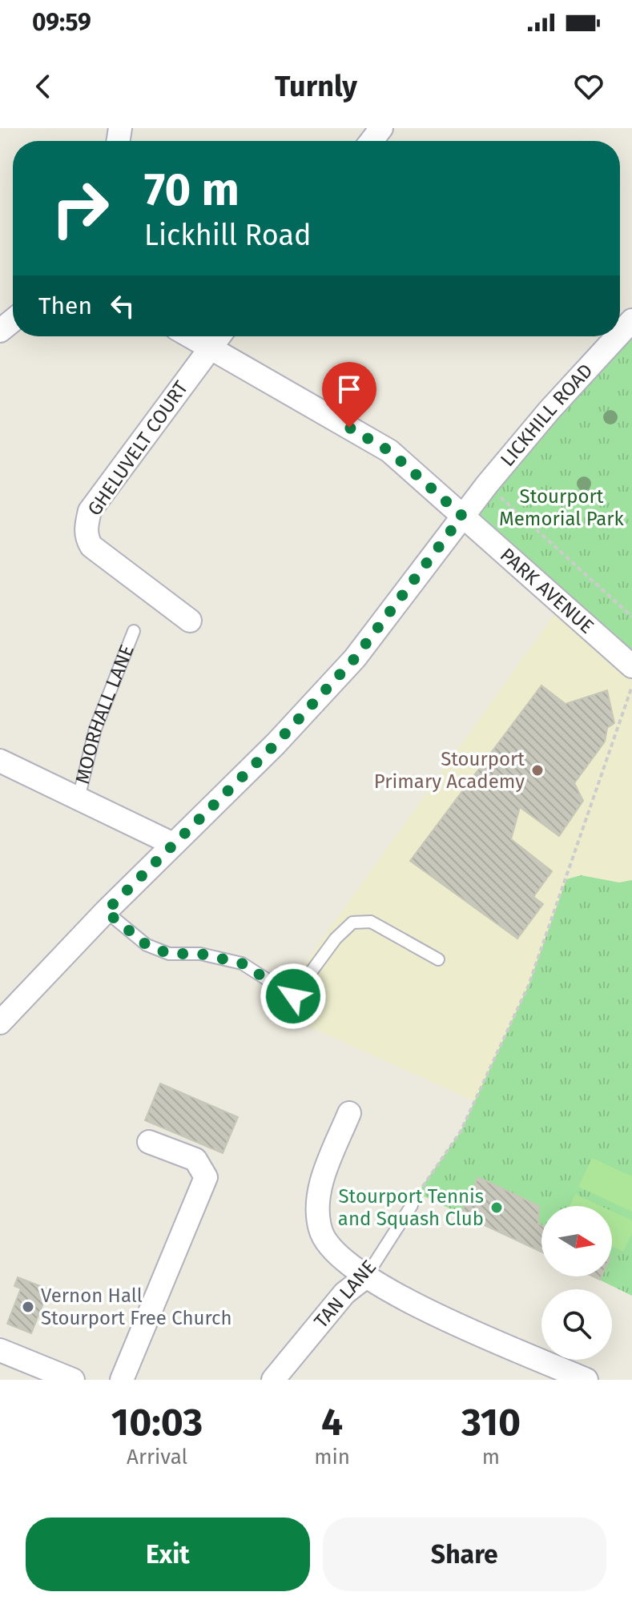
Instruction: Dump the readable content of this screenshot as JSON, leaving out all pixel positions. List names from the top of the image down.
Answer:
{
  "streets": {
    "street": [
      "LICKHILL ROAD",
      "GHELUVELT COURT",
      "PARK AVENUE",
      "MOORHALL LANE",
      "TAN LANE"
    ]
  },
  "crossings": [
    ["LICKHILL ROAD", "PARK AVENUE"],
    ["LICKHILL ROAD", "MOORHALL LANE"],
    ["GHELUVELT COURT", "PARK AVENUE"]
  ],
  "parks": ["Stourport Memorial Park"],
  "places": ["Stourport Primary Academy", "Stourport Tennis and Squash Club", "Vernon Hall Stourport Free Church"],
  "north": "right",
  "page": {
    "status": "09:59",
    "header": "Turnly",
    "turn": ["70 m", "Lickhill Road"],
    "then": "Then",
    "eta": [
      "10:03",
      "Arrival",
      "4",
      "min",
      "310",
      "m"
    ],
    "buttons": ["Exit", "Share"]
  }
}
